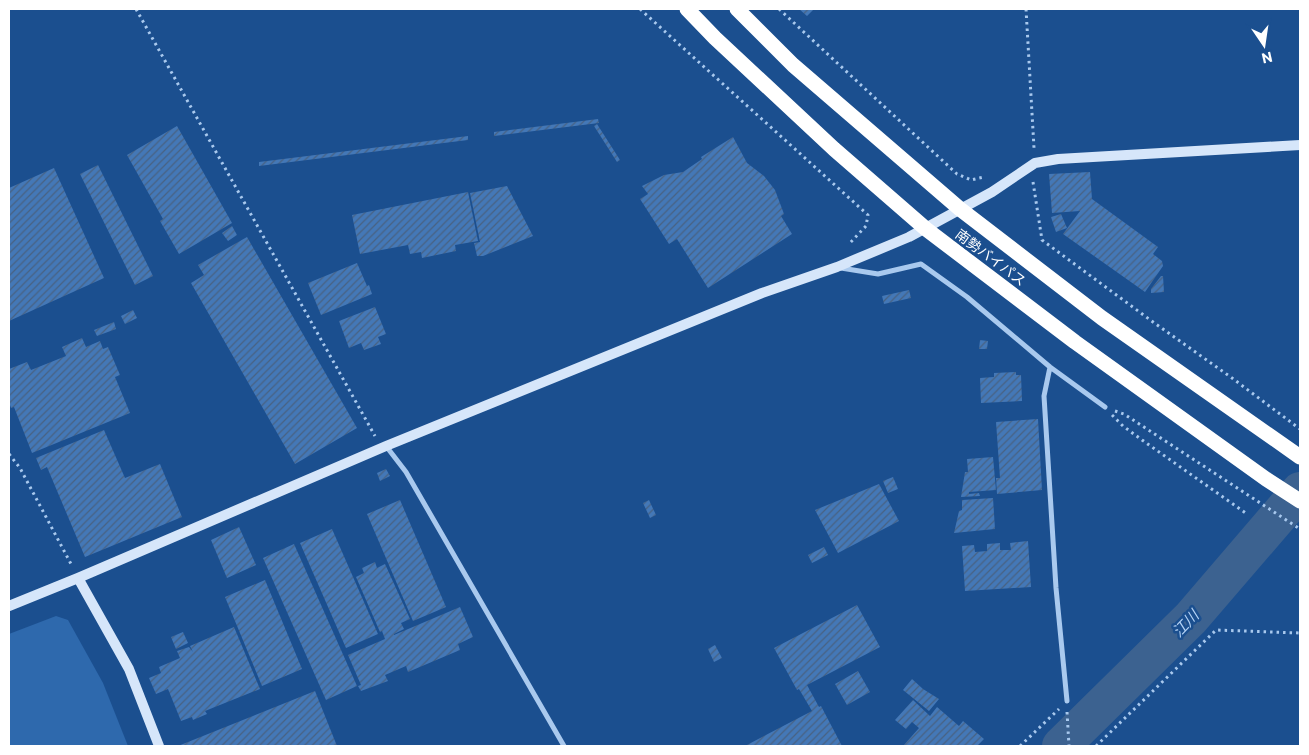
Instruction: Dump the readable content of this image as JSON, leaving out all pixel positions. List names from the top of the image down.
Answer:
{
  "streets": {
    "highway": ["南勢バイパス"]
  },
  "water": ["江川"],
  "north": "bottom"
}
